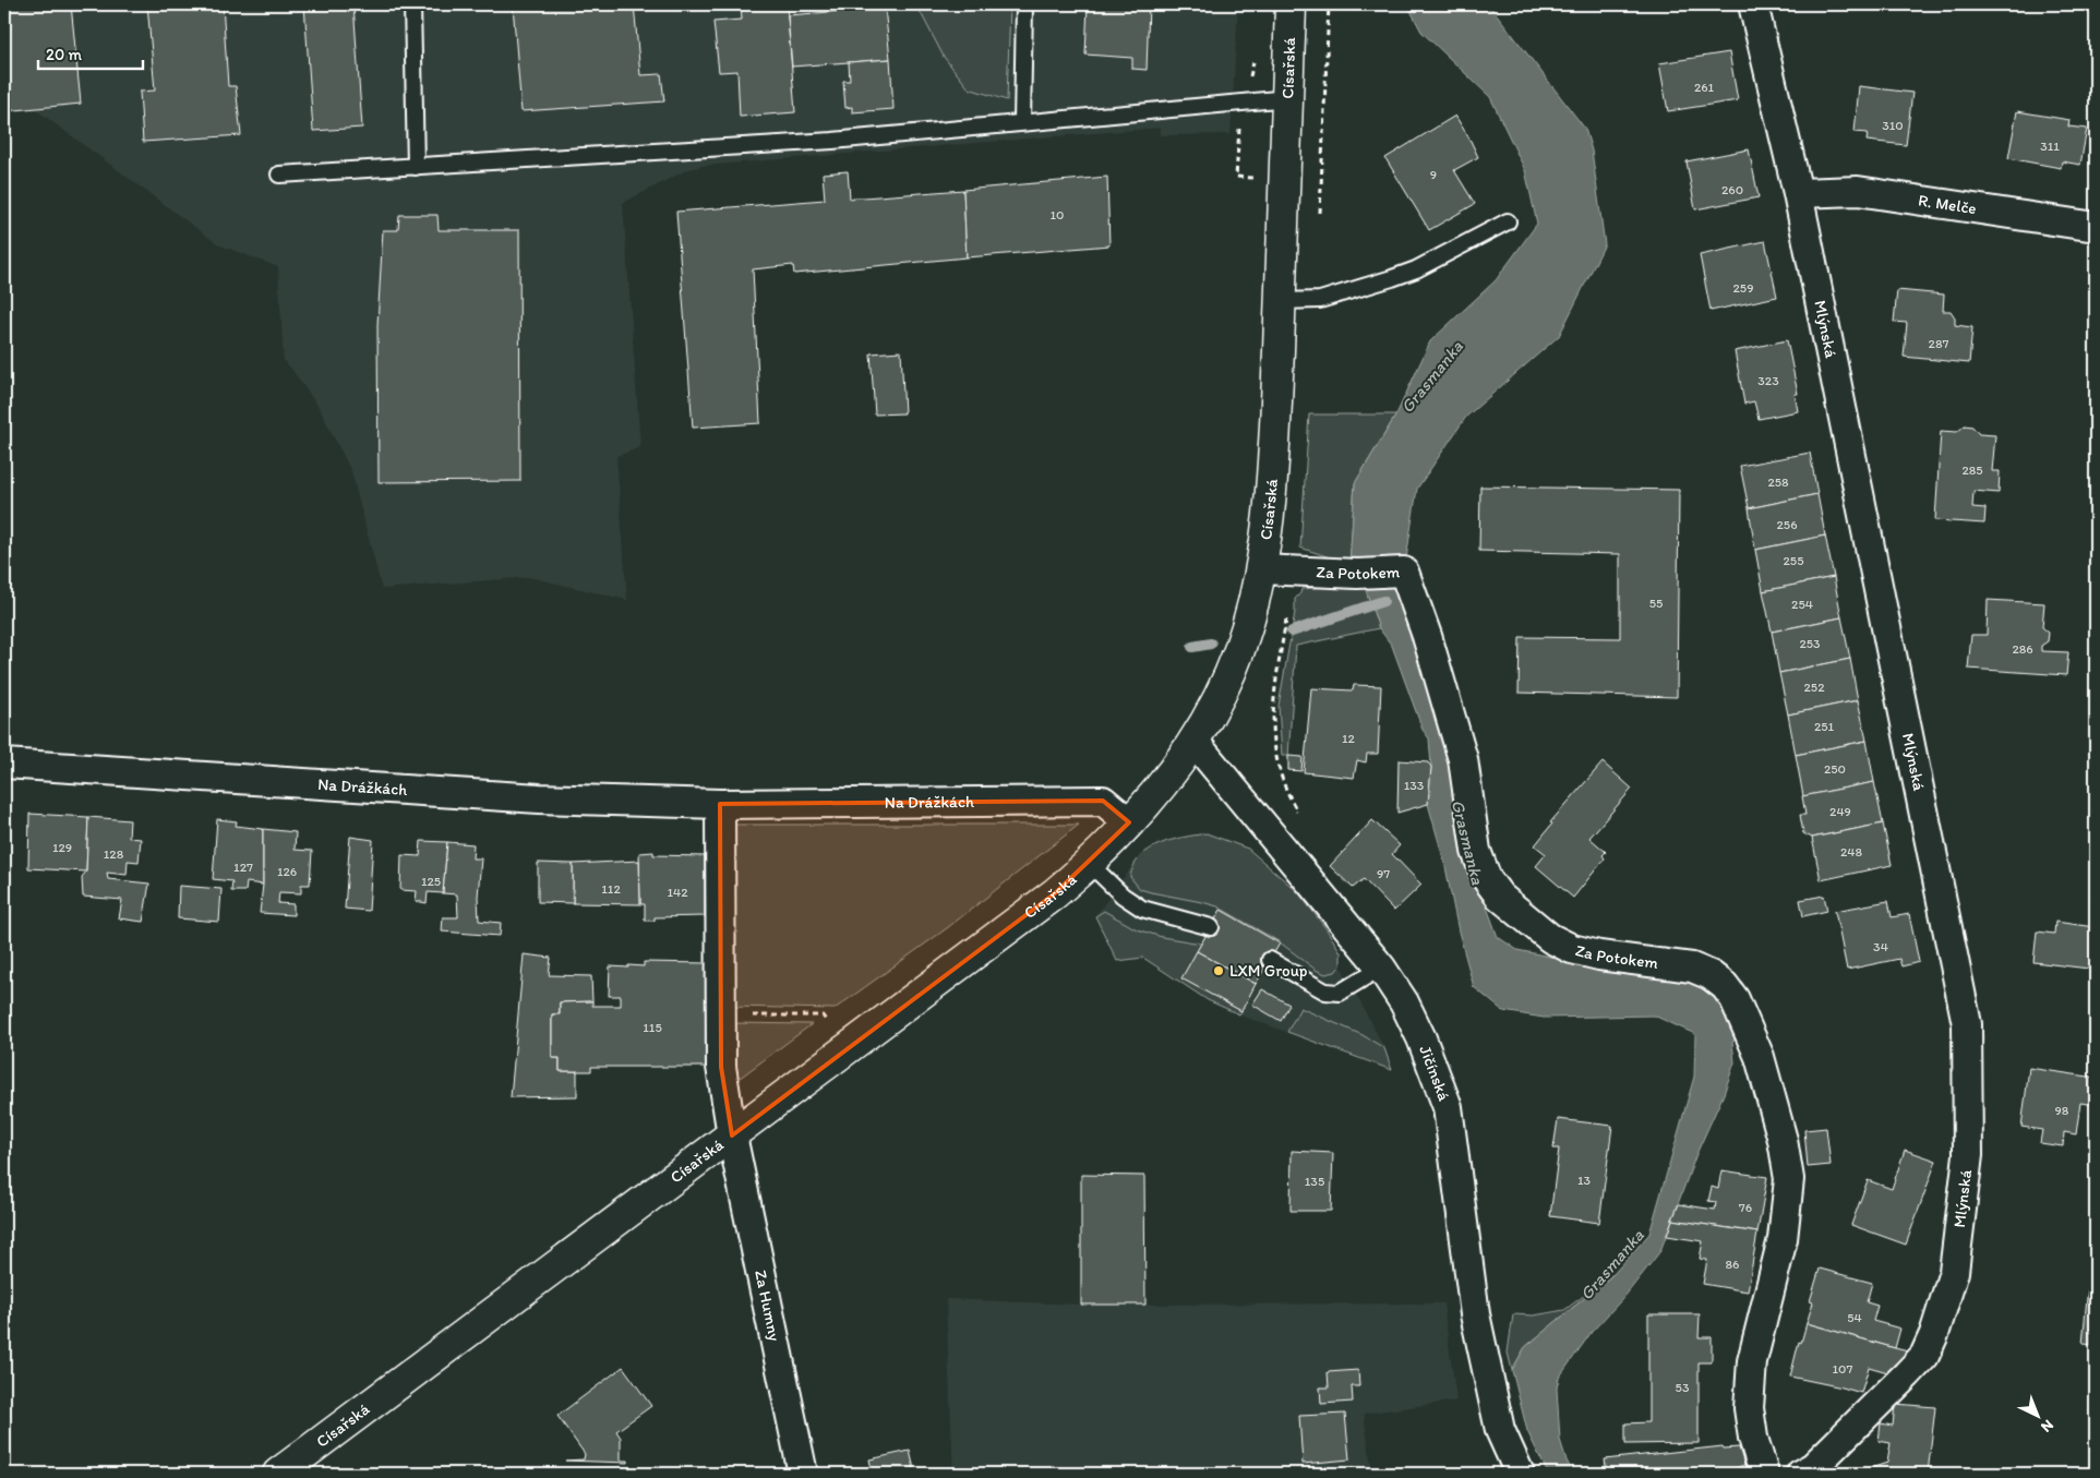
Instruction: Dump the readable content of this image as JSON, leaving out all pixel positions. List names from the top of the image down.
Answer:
{
  "streets": {
    "street": [
      "Císařská",
      "R. Melče",
      "Mlýnská",
      "Za Potokem",
      "Na Drážkách",
      "Jičínská",
      "Za Humny"
    ]
  },
  "crossings": [
    ["Císařská", "Za Potokem"],
    ["Císařská", "Na Drážkách"],
    ["Císařská", "Jičínská"],
    ["Císařská", "Za Humny"],
    ["R. Melče", "Mlýnská"]
  ],
  "water": ["Grasmanka"],
  "places": ["LXM Group"],
  "house_numbers": [
    "261",
    "310",
    "311",
    "9",
    "260",
    "10",
    "259",
    "287",
    "323",
    "285",
    "258",
    "256",
    "255",
    "55",
    "254",
    "253",
    "286",
    "252",
    "251",
    "12",
    "250",
    "133",
    "249",
    "129",
    "248",
    "128",
    "127",
    "126",
    "97",
    "125",
    "112",
    "142",
    "34",
    "115",
    "98",
    "13",
    "135",
    "76",
    "86",
    "54",
    "107",
    "53"
  ],
  "scale_bar": "20 m",
  "north": "bottom right"
}
